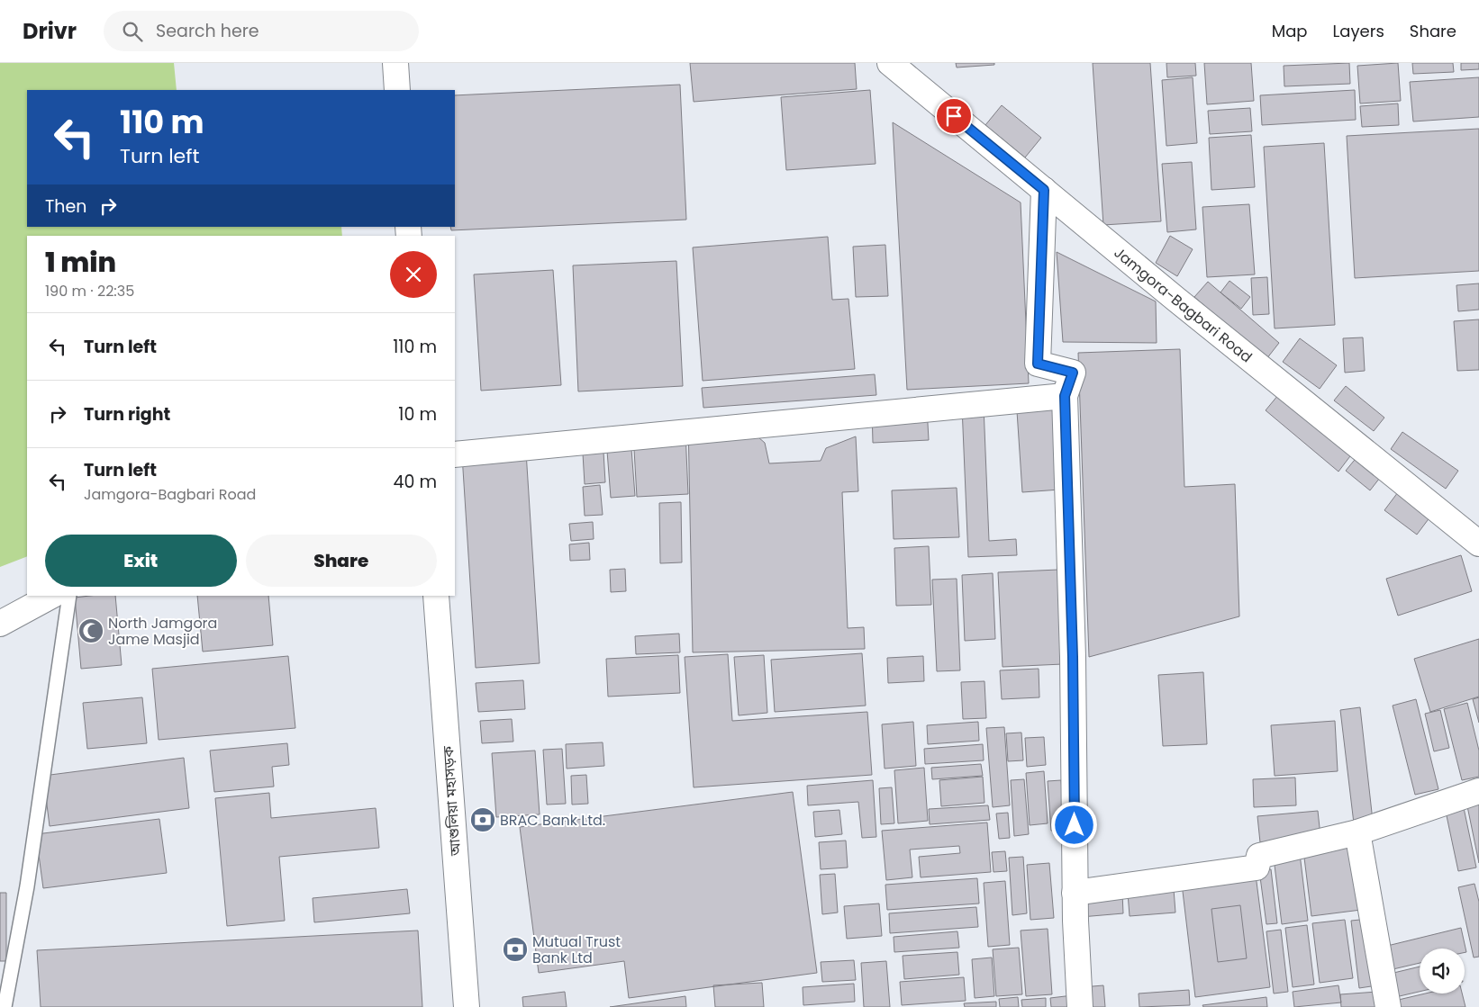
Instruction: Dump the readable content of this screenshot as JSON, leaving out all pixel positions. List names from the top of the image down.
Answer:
{
  "streets": {
    "main road": ["Jamgora-Bagbari Road", "আশুলিয়া মহাসড়ক"]
  },
  "places": {
    "mosque": ["North Jamgora Jame Masjid"],
    "bank": ["BRAC Bank Ltd.", "Mutual Trust Bank Ltd"]
  },
  "page": {
    "header": "Drivr",
    "search": "Search here",
    "nav": ["Map", "Layers", "Share"],
    "turn": ["110 m", "Turn left"],
    "then": "Then",
    "heading": ["1 min", "190 m · 22:35"],
    "list": [
      {
        "name": "Turn left",
        "value": "110 m"
      },
      {
        "name": "Turn right",
        "value": "10 m"
      },
      {
        "name": "Turn left",
        "note": "Jamgora-Bagbari Road",
        "value": "40 m"
      }
    ],
    "buttons": ["Exit", "Share"]
  }
}
